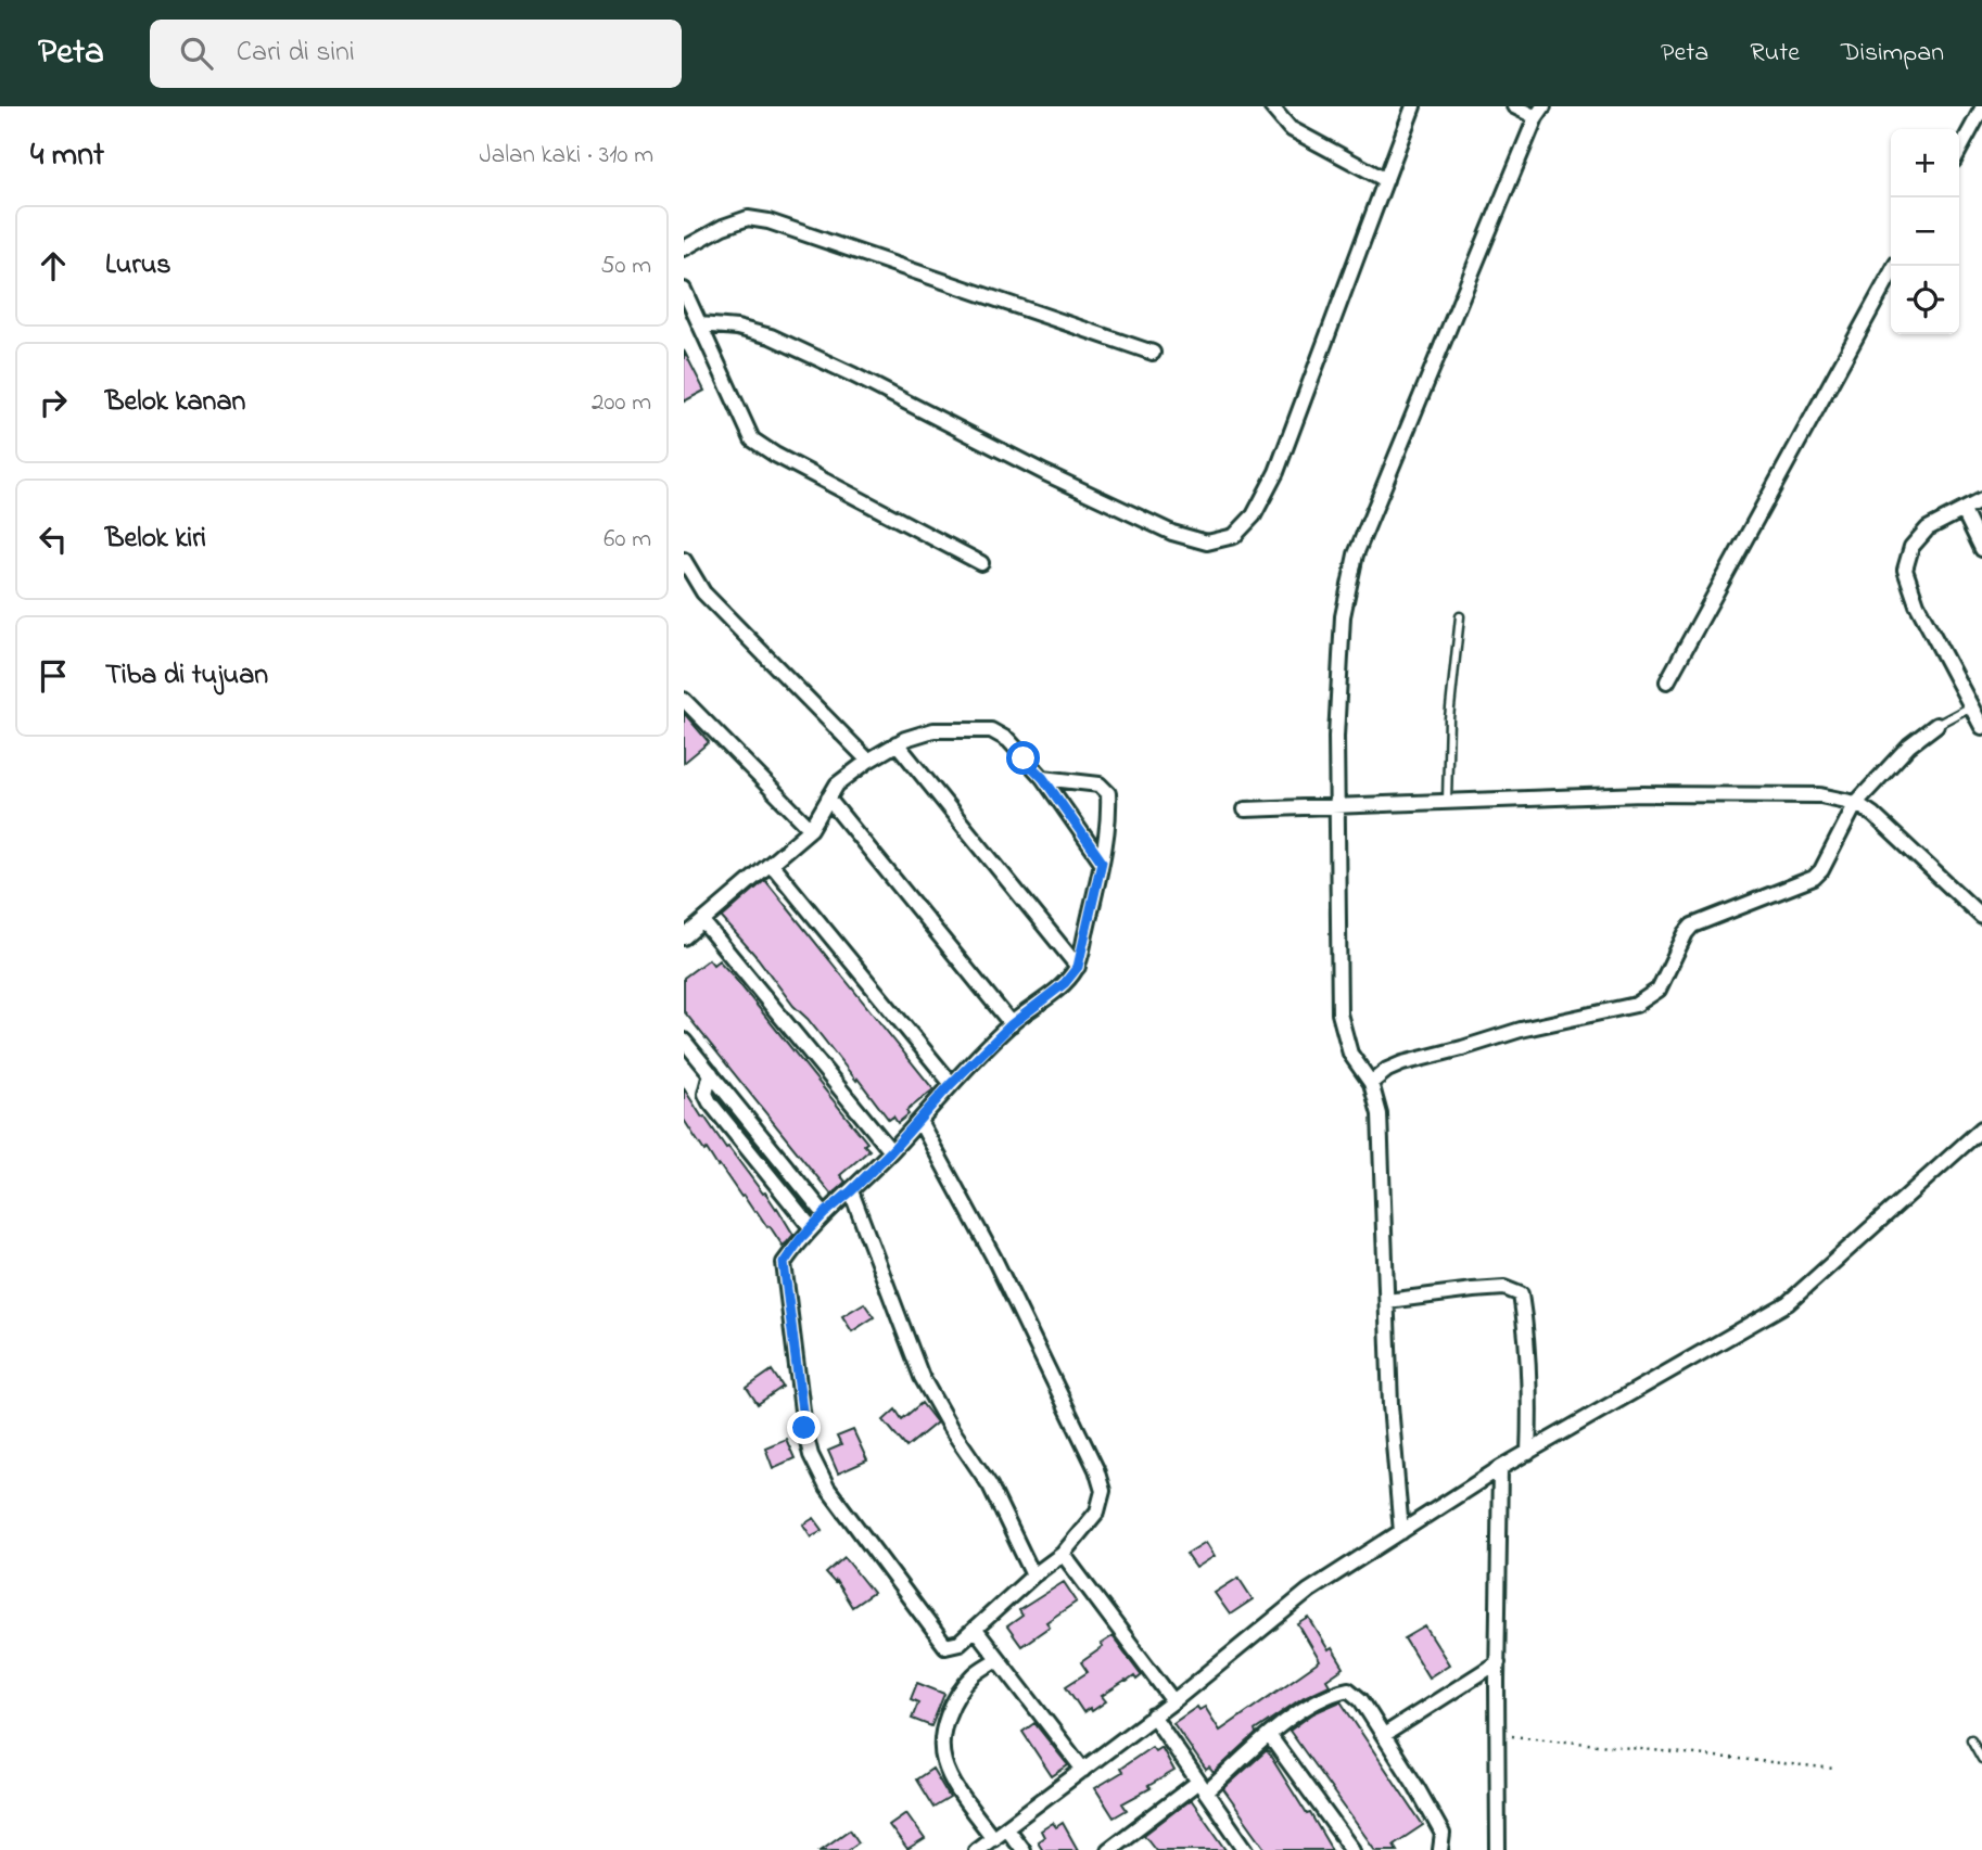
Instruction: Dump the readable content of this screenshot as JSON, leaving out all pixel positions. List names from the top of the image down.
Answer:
{
  "page": {
    "header": "Peta",
    "search": "Cari di sini",
    "nav": ["Peta", "Rute", "Disimpan"],
    "heading": ["4 mnt", "Jalan kaki · 310 m"],
    "map_buttons": ["+", "−"],
    "list": [
      ["Lurus", "50 m"],
      ["Belok kanan", "200 m"],
      ["Belok kiri", "60 m"],
      "Tiba di tujuan"
    ]
  }
}
